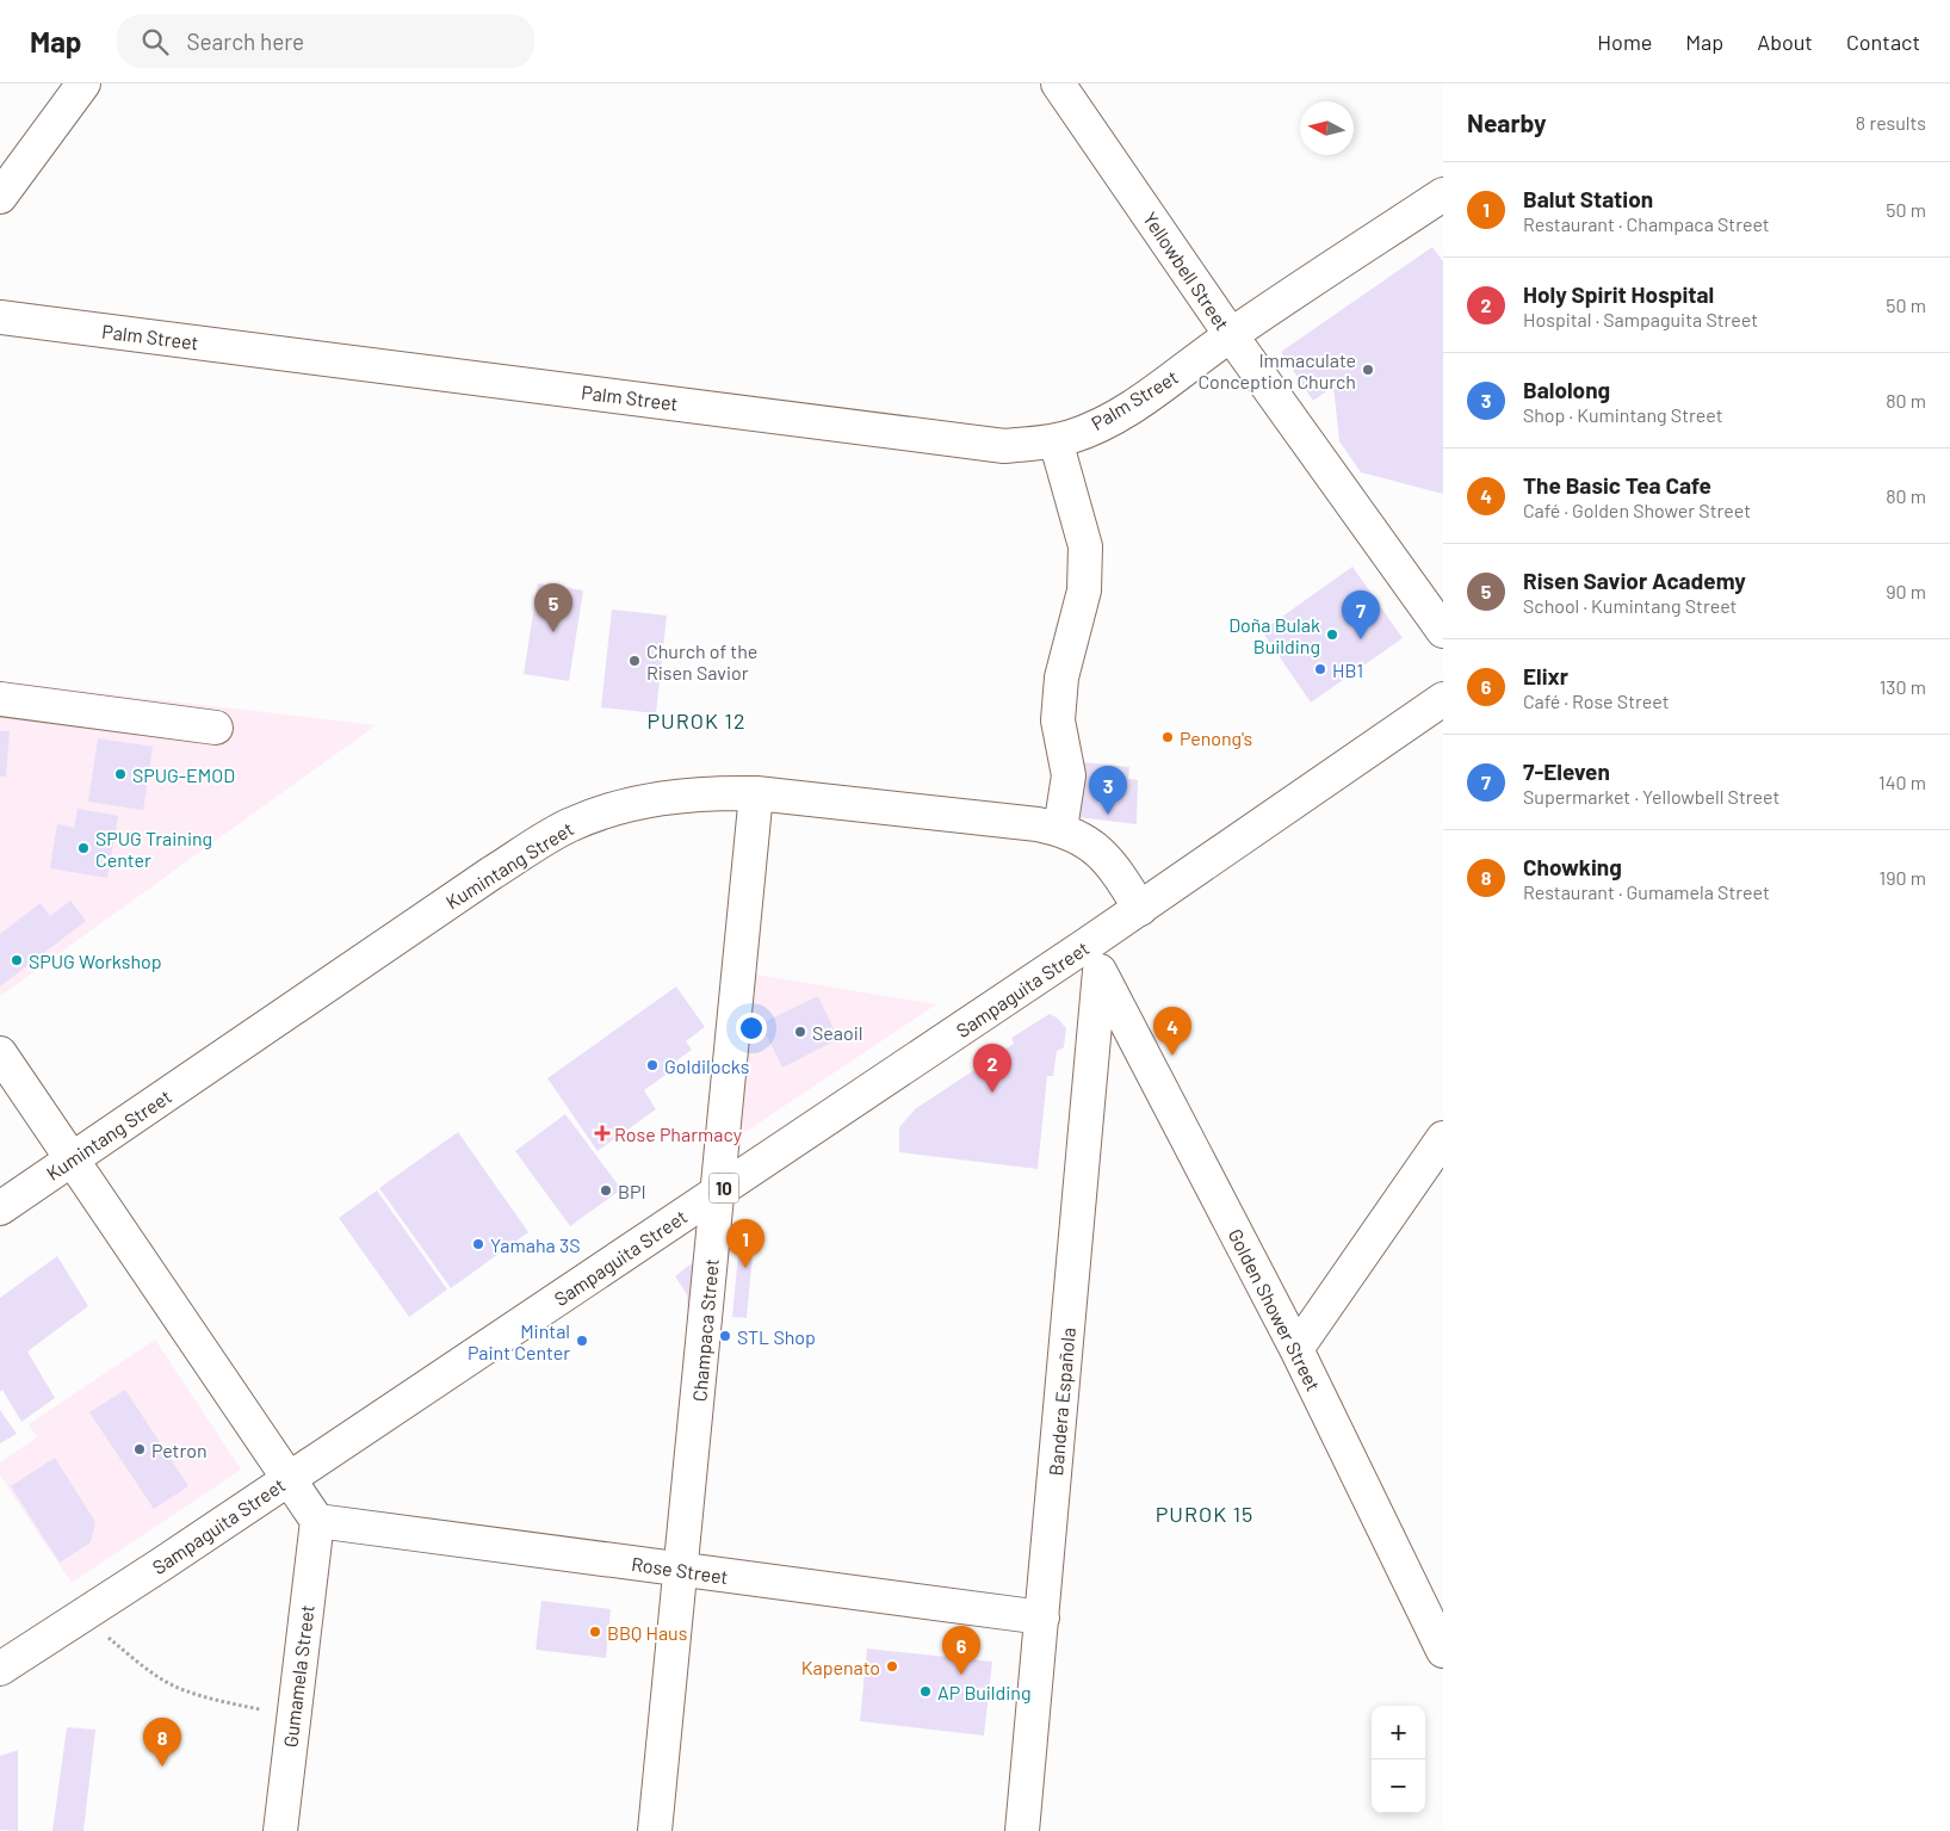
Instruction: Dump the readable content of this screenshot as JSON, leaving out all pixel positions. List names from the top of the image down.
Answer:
{
  "streets": {
    "main road": [
      "Yellowbell Street",
      "Palm Street",
      "Kumintang Street",
      "Sampaguita Street",
      "10",
      "Golden Shower Street",
      "Champaca Street",
      "Bandera Española",
      "Rose Street",
      "Gumamela Street"
    ]
  },
  "crossings": [
    ["Yellowbell Street", "Palm Street"],
    ["Kumintang Street", "Sampaguita Street"],
    ["Kumintang Street", "Champaca Street"],
    ["Sampaguita Street", "Golden Shower Street"],
    ["Sampaguita Street", "Champaca Street"],
    ["Sampaguita Street", "Bandera Española"],
    ["Golden Shower Street", "Bandera Española"],
    ["Champaca Street", "Rose Street"],
    ["Bandera Española", "Rose Street"],
    ["Rose Street", "Gumamela Street"]
  ],
  "districts": ["PUROK 12", "PUROK 15"],
  "places": {
    "other": [
      "Immaculate Conception Church",
      "Doña Bulak Building",
      "Church of the Risen Savior",
      "HB1",
      "Penong's",
      "SPUG-EMOD",
      "SPUG Training Center",
      "SPUG Workshop",
      "Seaoil",
      "Goldilocks",
      "BPI",
      "Yamaha 3S",
      "STL Shop",
      "Mintal Paint Center",
      "Petron",
      "BBQ Haus",
      "Kapenato",
      "AP Building"
    ],
    "health": ["Rose Pharmacy"]
  },
  "north": "left",
  "page": {
    "header": "Map",
    "search": "Search here",
    "nav": [
      "Home",
      "Map",
      "About",
      "Contact"
    ],
    "heading": ["Nearby", "8 results"],
    "list": [
      {
        "mark": "1",
        "name": "Balut Station",
        "note": "Restaurant · Champaca Street",
        "value": "50 m"
      },
      {
        "mark": "2",
        "name": "Holy Spirit Hospital",
        "note": "Hospital · Sampaguita Street",
        "value": "50 m"
      },
      {
        "mark": "3",
        "name": "Balolong",
        "note": "Shop · Kumintang Street",
        "value": "80 m"
      },
      {
        "mark": "4",
        "name": "The Basic Tea Cafe",
        "note": "Café · Golden Shower Street",
        "value": "80 m"
      },
      {
        "mark": "5",
        "name": "Risen Savior Academy",
        "note": "School · Kumintang Street",
        "value": "90 m"
      },
      {
        "mark": "6",
        "name": "Elixr",
        "note": "Café · Rose Street",
        "value": "130 m"
      },
      {
        "mark": "7",
        "name": "7-Eleven",
        "note": "Supermarket · Yellowbell Street",
        "value": "140 m"
      },
      {
        "mark": "8",
        "name": "Chowking",
        "note": "Restaurant · Gumamela Street",
        "value": "190 m"
      }
    ],
    "pins": [
      "5",
      "7",
      "3",
      "4",
      "2",
      "1",
      "6",
      "8"
    ],
    "map_buttons": ["+", "−"]
  }
}
